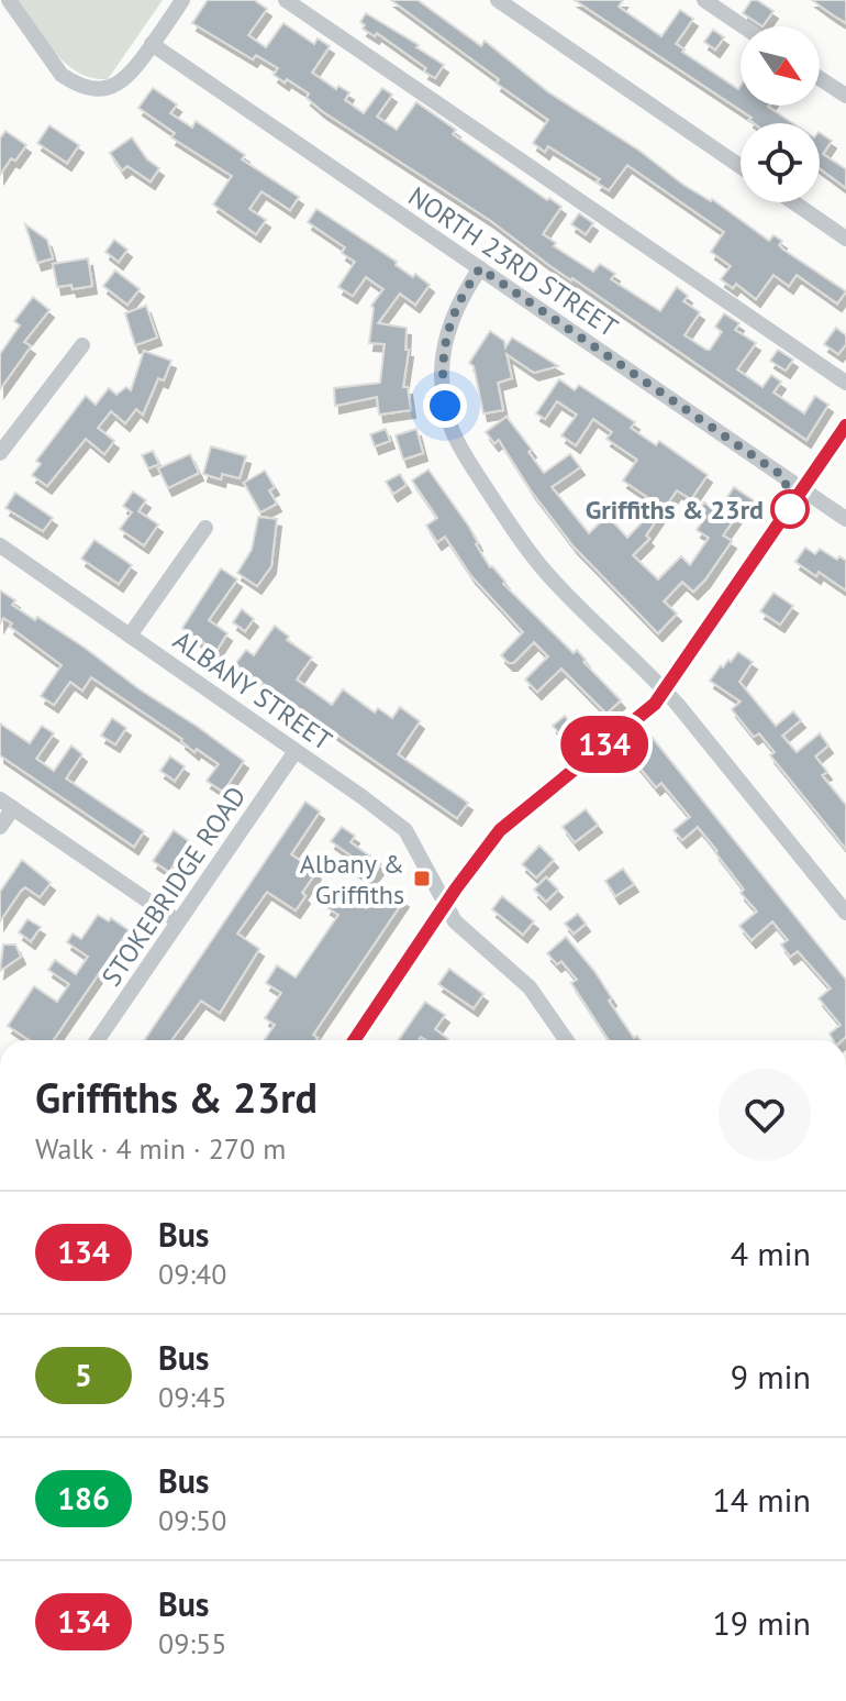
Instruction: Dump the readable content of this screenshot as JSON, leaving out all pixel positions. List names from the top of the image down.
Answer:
{
  "streets": {
    "street": ["NORTH 23RD STREET", "ALBANY STREET", "STOKEBRIDGE ROAD"]
  },
  "crossings": [
    ["ALBANY STREET", "STOKEBRIDGE ROAD"]
  ],
  "places": {
    "other": ["Griffiths & 23rd"],
    "transit": ["Albany & Griffiths"]
  },
  "lines": ["bus line 134"],
  "north": "bottom right",
  "page": {
    "on_map": "134",
    "heading": ["Griffiths & 23rd", "Walk · 4 min · 270 m"],
    "list": [
      {
        "mark": "134",
        "name": "Bus",
        "note": "09:40",
        "value": "4 min"
      },
      {
        "mark": "5",
        "name": "Bus",
        "note": "09:45",
        "value": "9 min"
      },
      {
        "mark": "186",
        "name": "Bus",
        "note": "09:50",
        "value": "14 min"
      },
      {
        "mark": "134",
        "name": "Bus",
        "note": "09:55",
        "value": "19 min"
      }
    ]
  }
}
